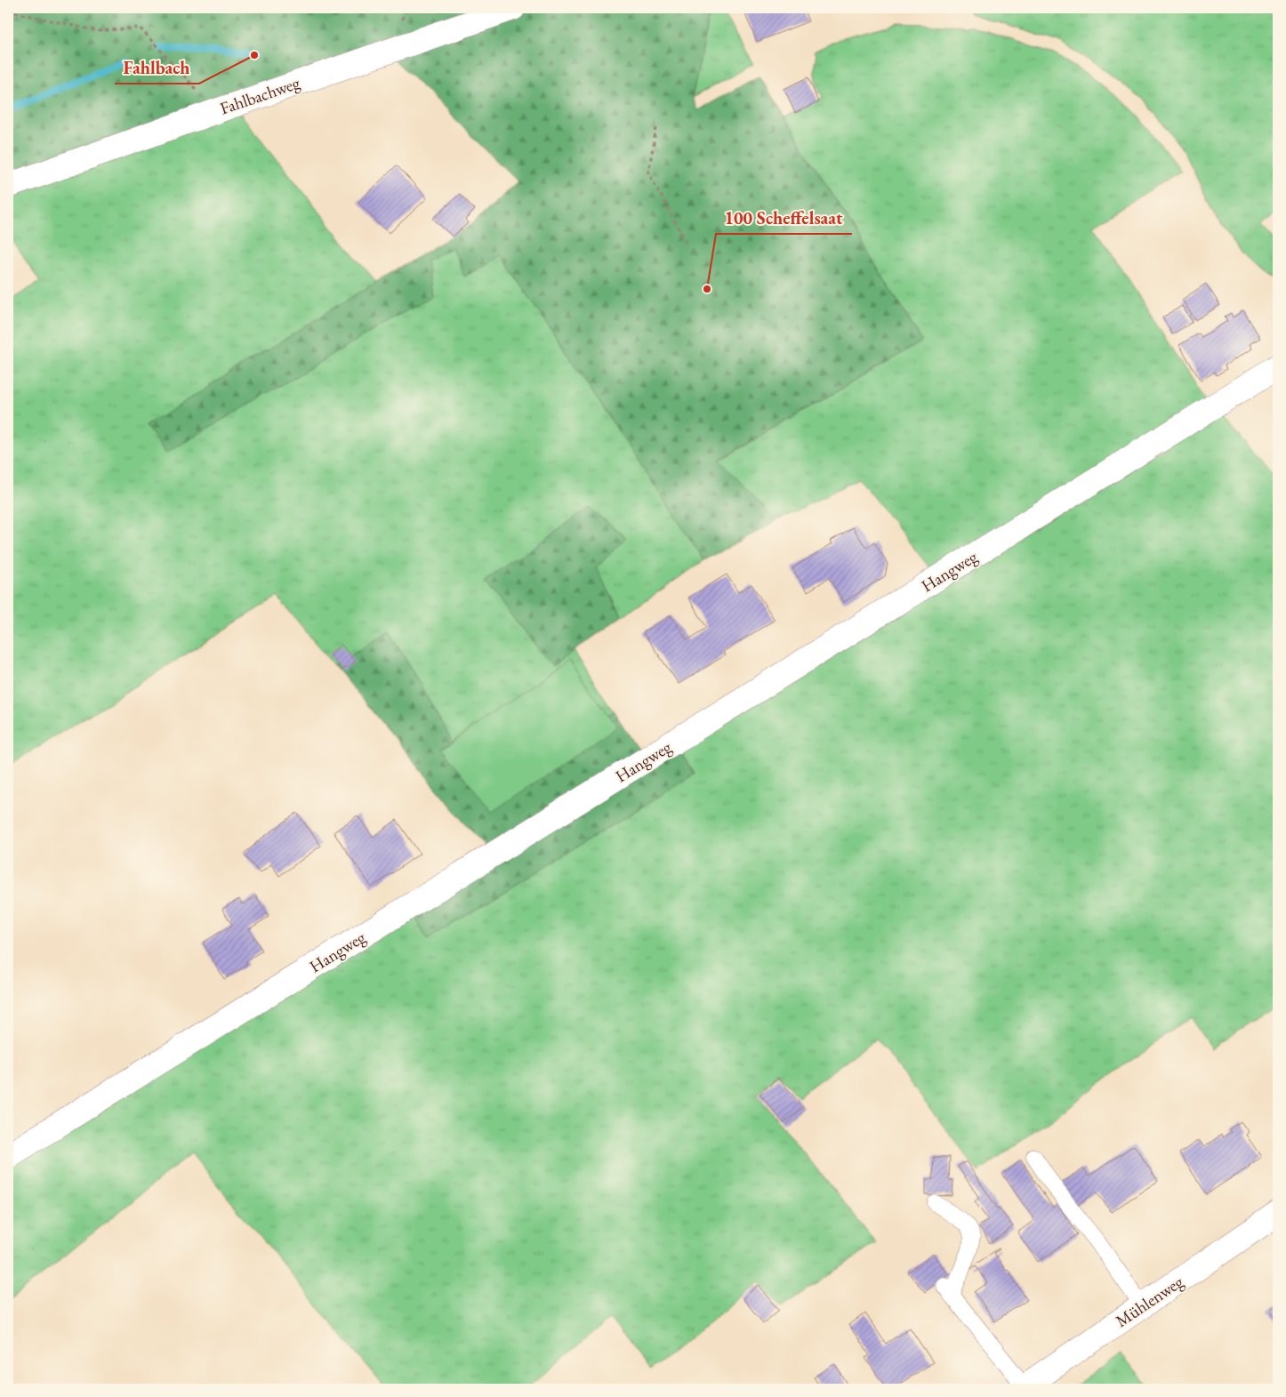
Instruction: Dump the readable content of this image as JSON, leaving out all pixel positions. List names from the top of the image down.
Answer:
{
  "streets": {
    "street": ["Fahlbachweg", "Hangweg", "Mühlenweg"]
  },
  "places": ["Fahlbach", "100 Scheffelsaat"]
}
